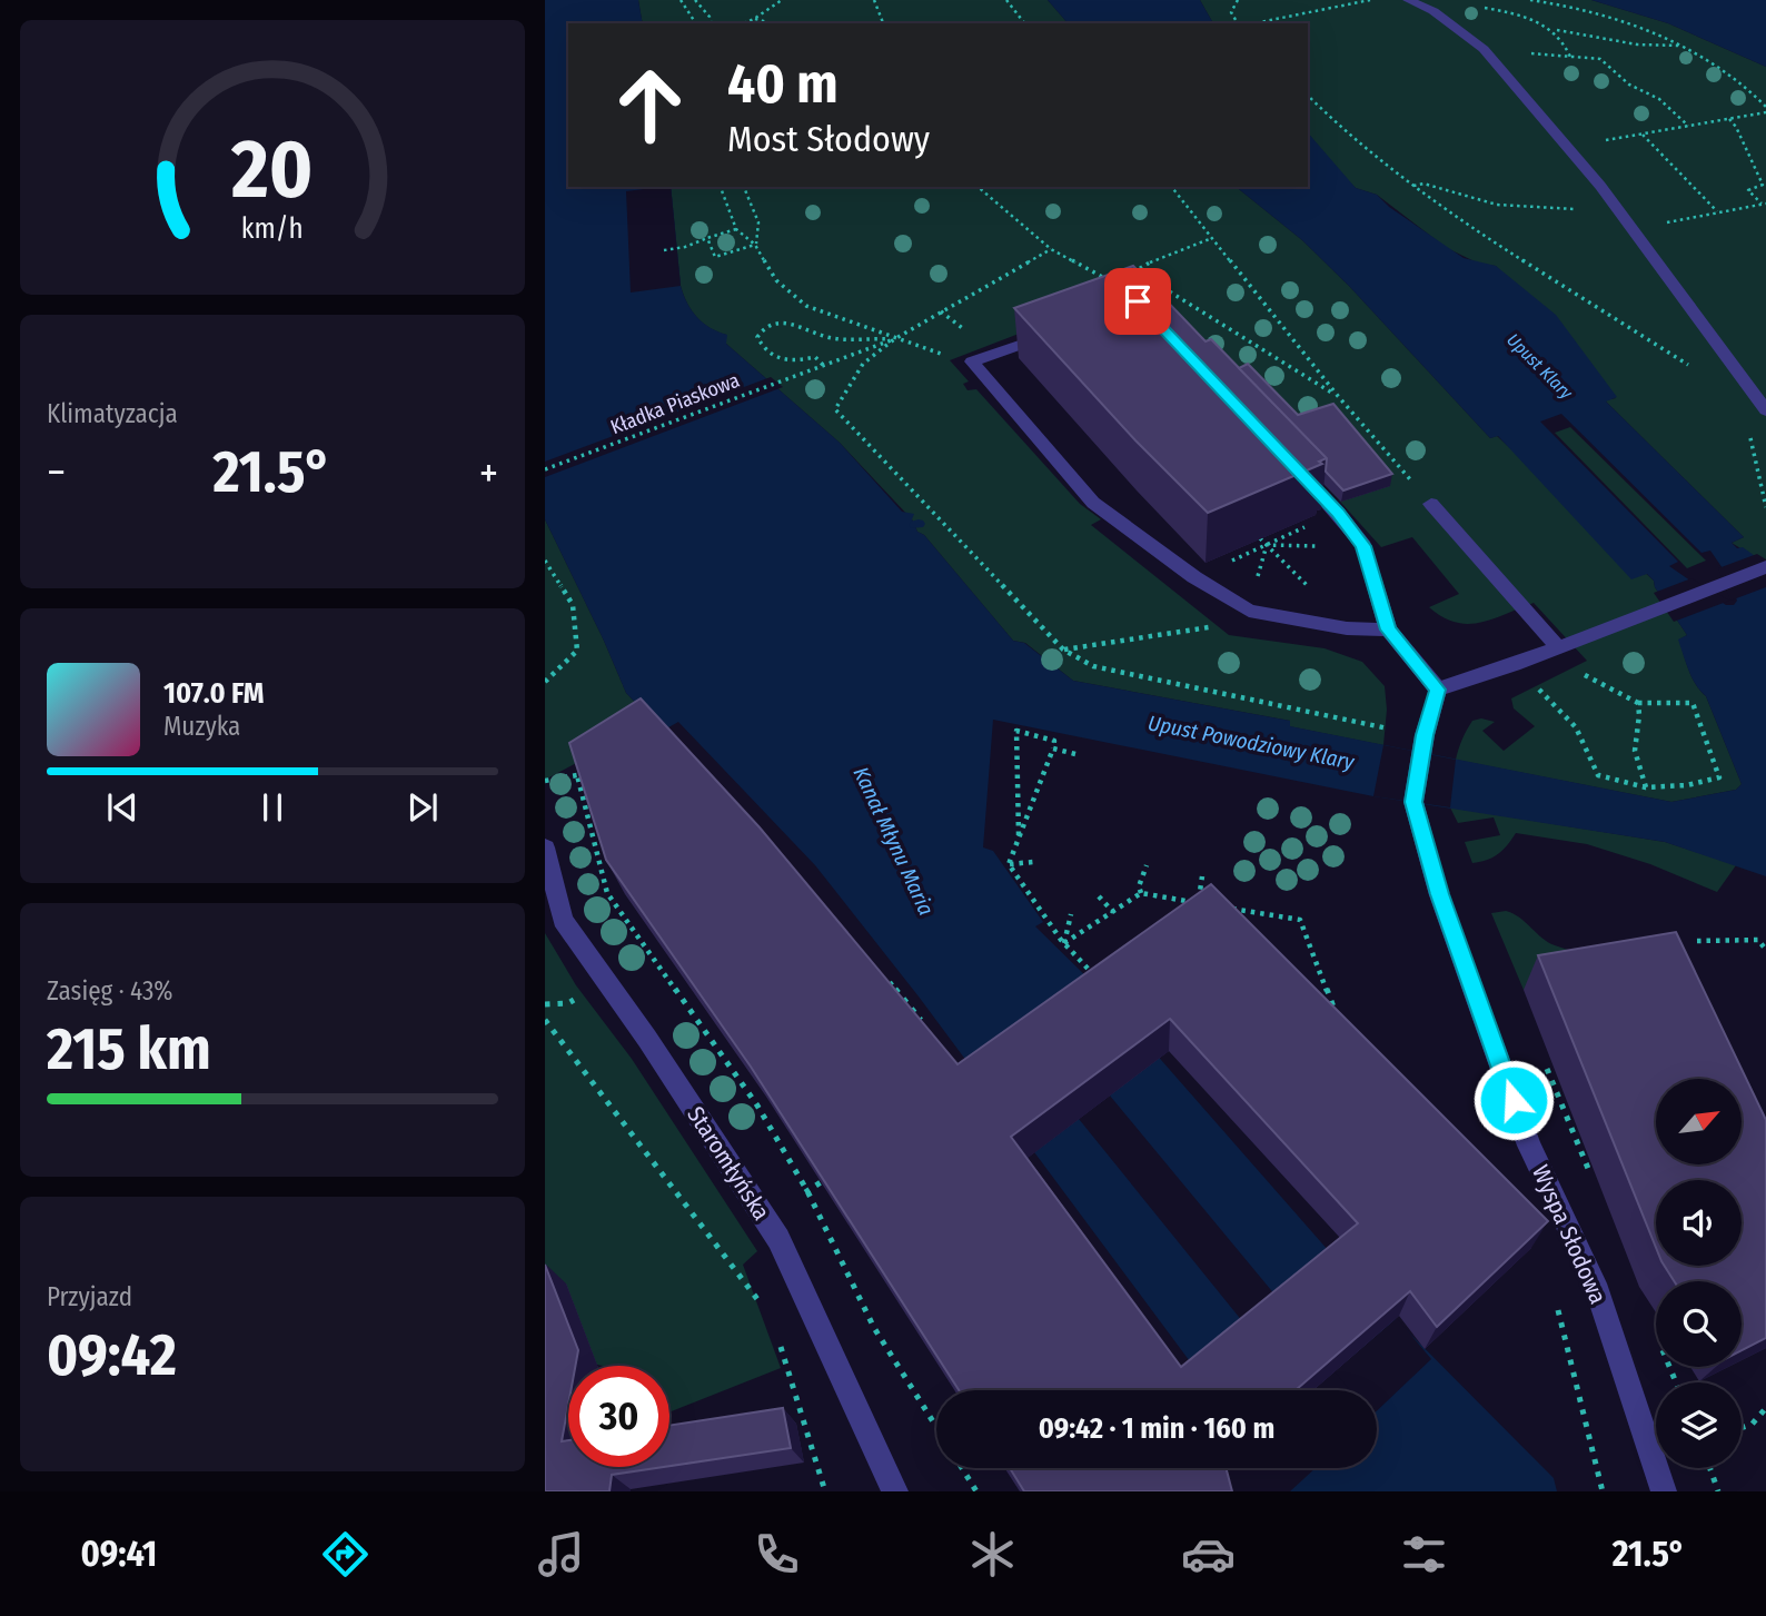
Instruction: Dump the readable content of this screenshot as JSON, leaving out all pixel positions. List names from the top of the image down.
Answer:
{
  "streets": {
    "street": ["Staromłyńska", "Wyspa Słodowa"],
    "path": ["Kładka Piaskowa"]
  },
  "water": ["Upust Klary", "Upust Powodziowy Klary", "Kanał Młynu Maria"],
  "north": "top right",
  "page": {
    "turn": ["40 m", "Most Słodowy"],
    "tile": [
      "Klimatyzacja",
      ["Zasięg · 43%", "215 km"],
      ["Przyjazd", "09:42"]
    ],
    "heat": ["−", "21.5°", "+"],
    "song": ["107.0 FM", "Muzyka"],
    "limit": "30",
    "trip": "09:42 · 1 min · 160 m",
    "tabs": ["09:41", "21.5°"],
    "gauge": ["20", "km/h"]
  }
}
